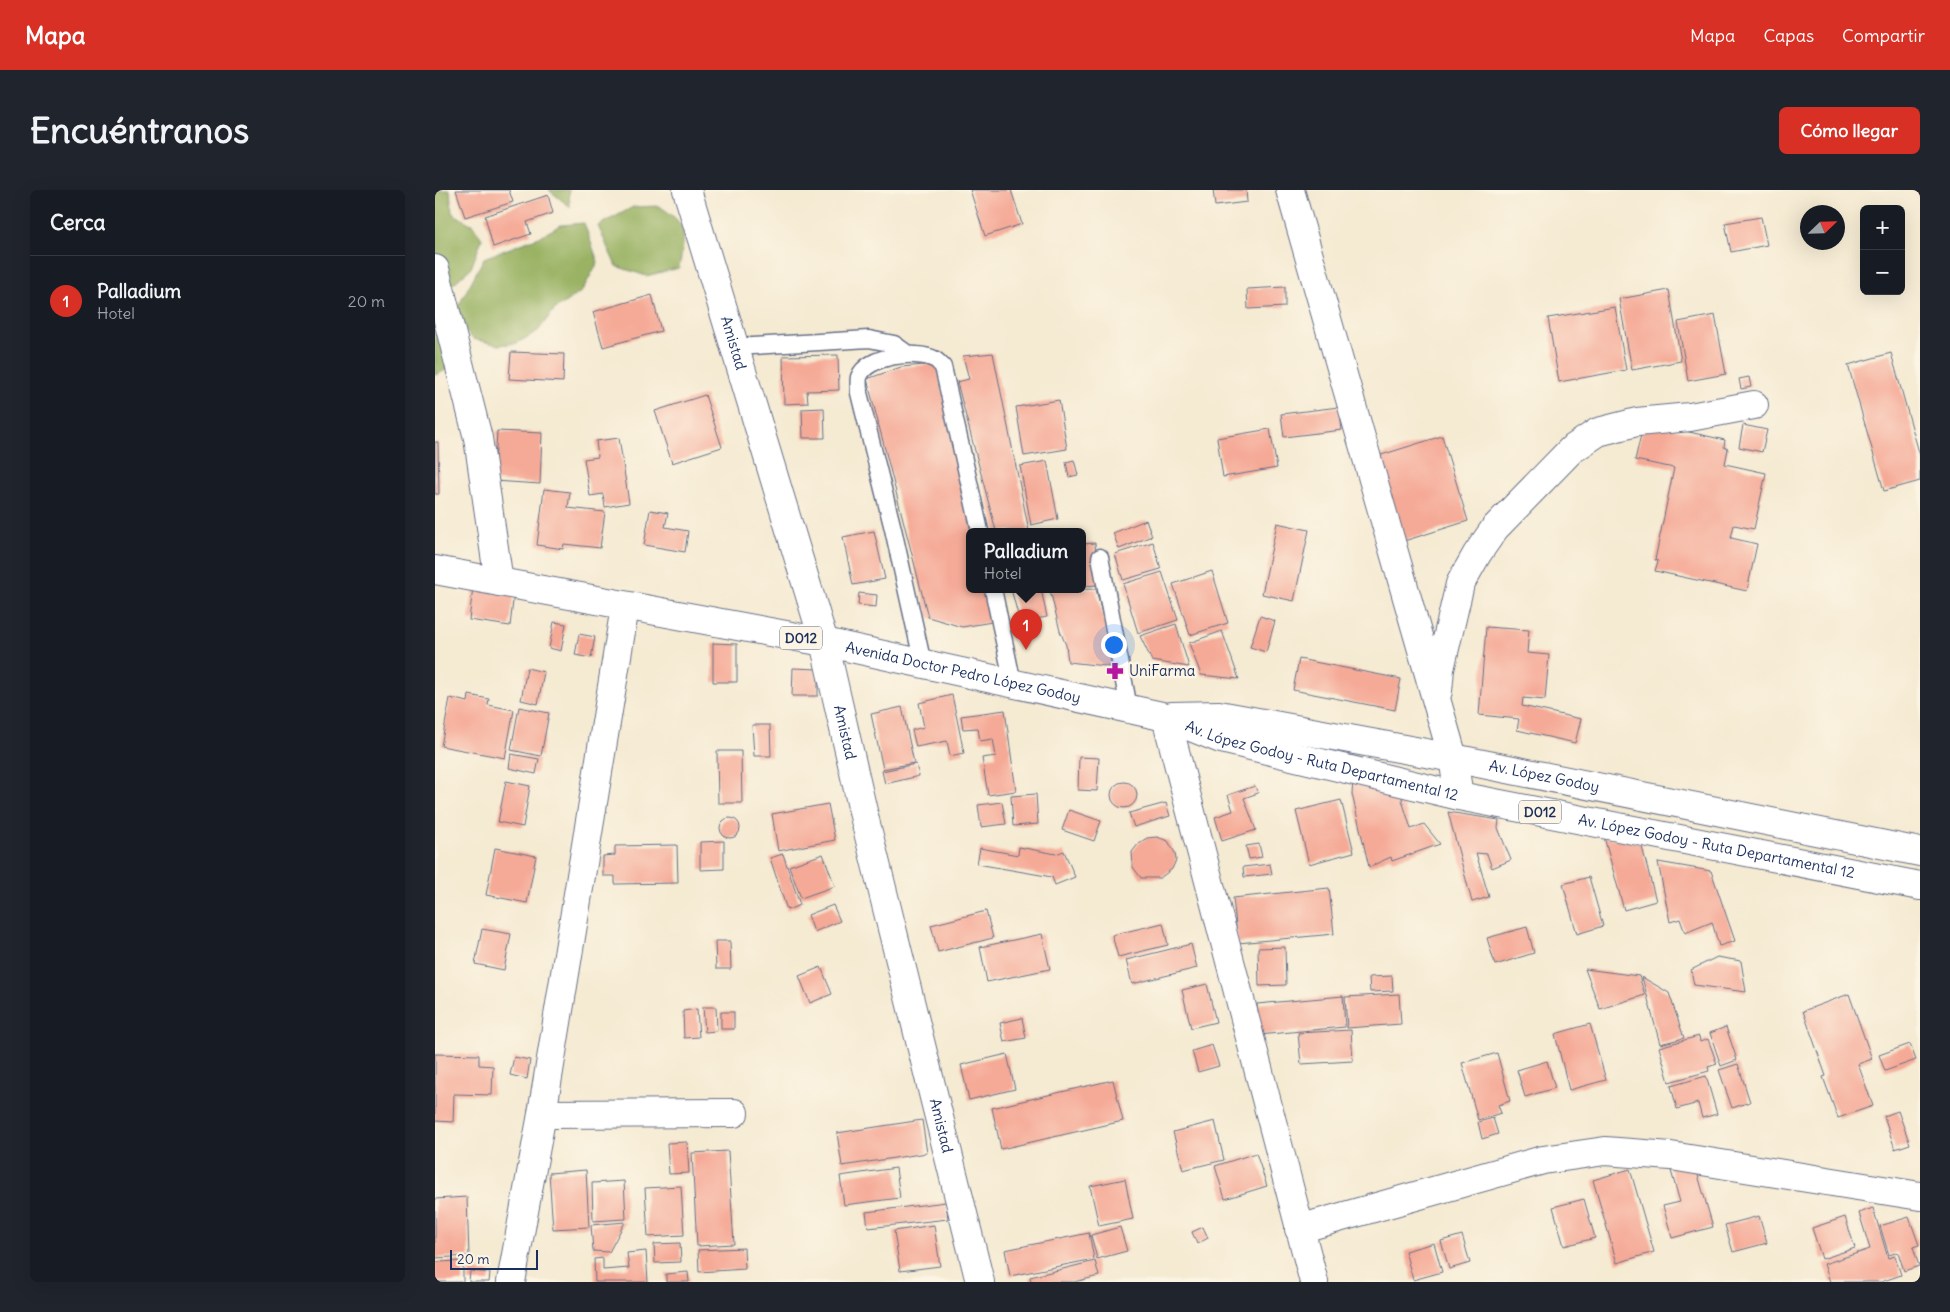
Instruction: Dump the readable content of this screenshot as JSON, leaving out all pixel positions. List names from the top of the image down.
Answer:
{
  "streets": {
    "street": [
      "Amistad",
      "D012",
      "Avenida Doctor Pedro López Godoy",
      "Av. López Godoy - Ruta Departamental 12",
      "Av. López Godoy"
    ]
  },
  "crossings": [
    ["Amistad", "Avenida Doctor Pedro López Godoy"],
    ["Avenida Doctor Pedro López Godoy", "Av. López Godoy - Ruta Departamental 12"],
    ["Avenida Doctor Pedro López Godoy", "Av. López Godoy"],
    ["Av. López Godoy - Ruta Departamental 12", "Av. López Godoy"]
  ],
  "places": {
    "pharmacy": ["UniFarma"]
  },
  "scale_bar": "20 m",
  "north": "top right",
  "page": {
    "header": "Mapa",
    "nav": ["Mapa", "Capas", "Compartir"],
    "buttons": "Cómo llegar",
    "title": "Encuéntranos",
    "heading": "Cerca",
    "map_buttons": ["+", "−"],
    "list": [
      {
        "mark": "1",
        "name": "Palladium",
        "note": "Hotel",
        "value": "20 m"
      }
    ],
    "popup": ["Palladium", "Hotel"],
    "pins": "1",
    "scale": "20 m"
  }
}
